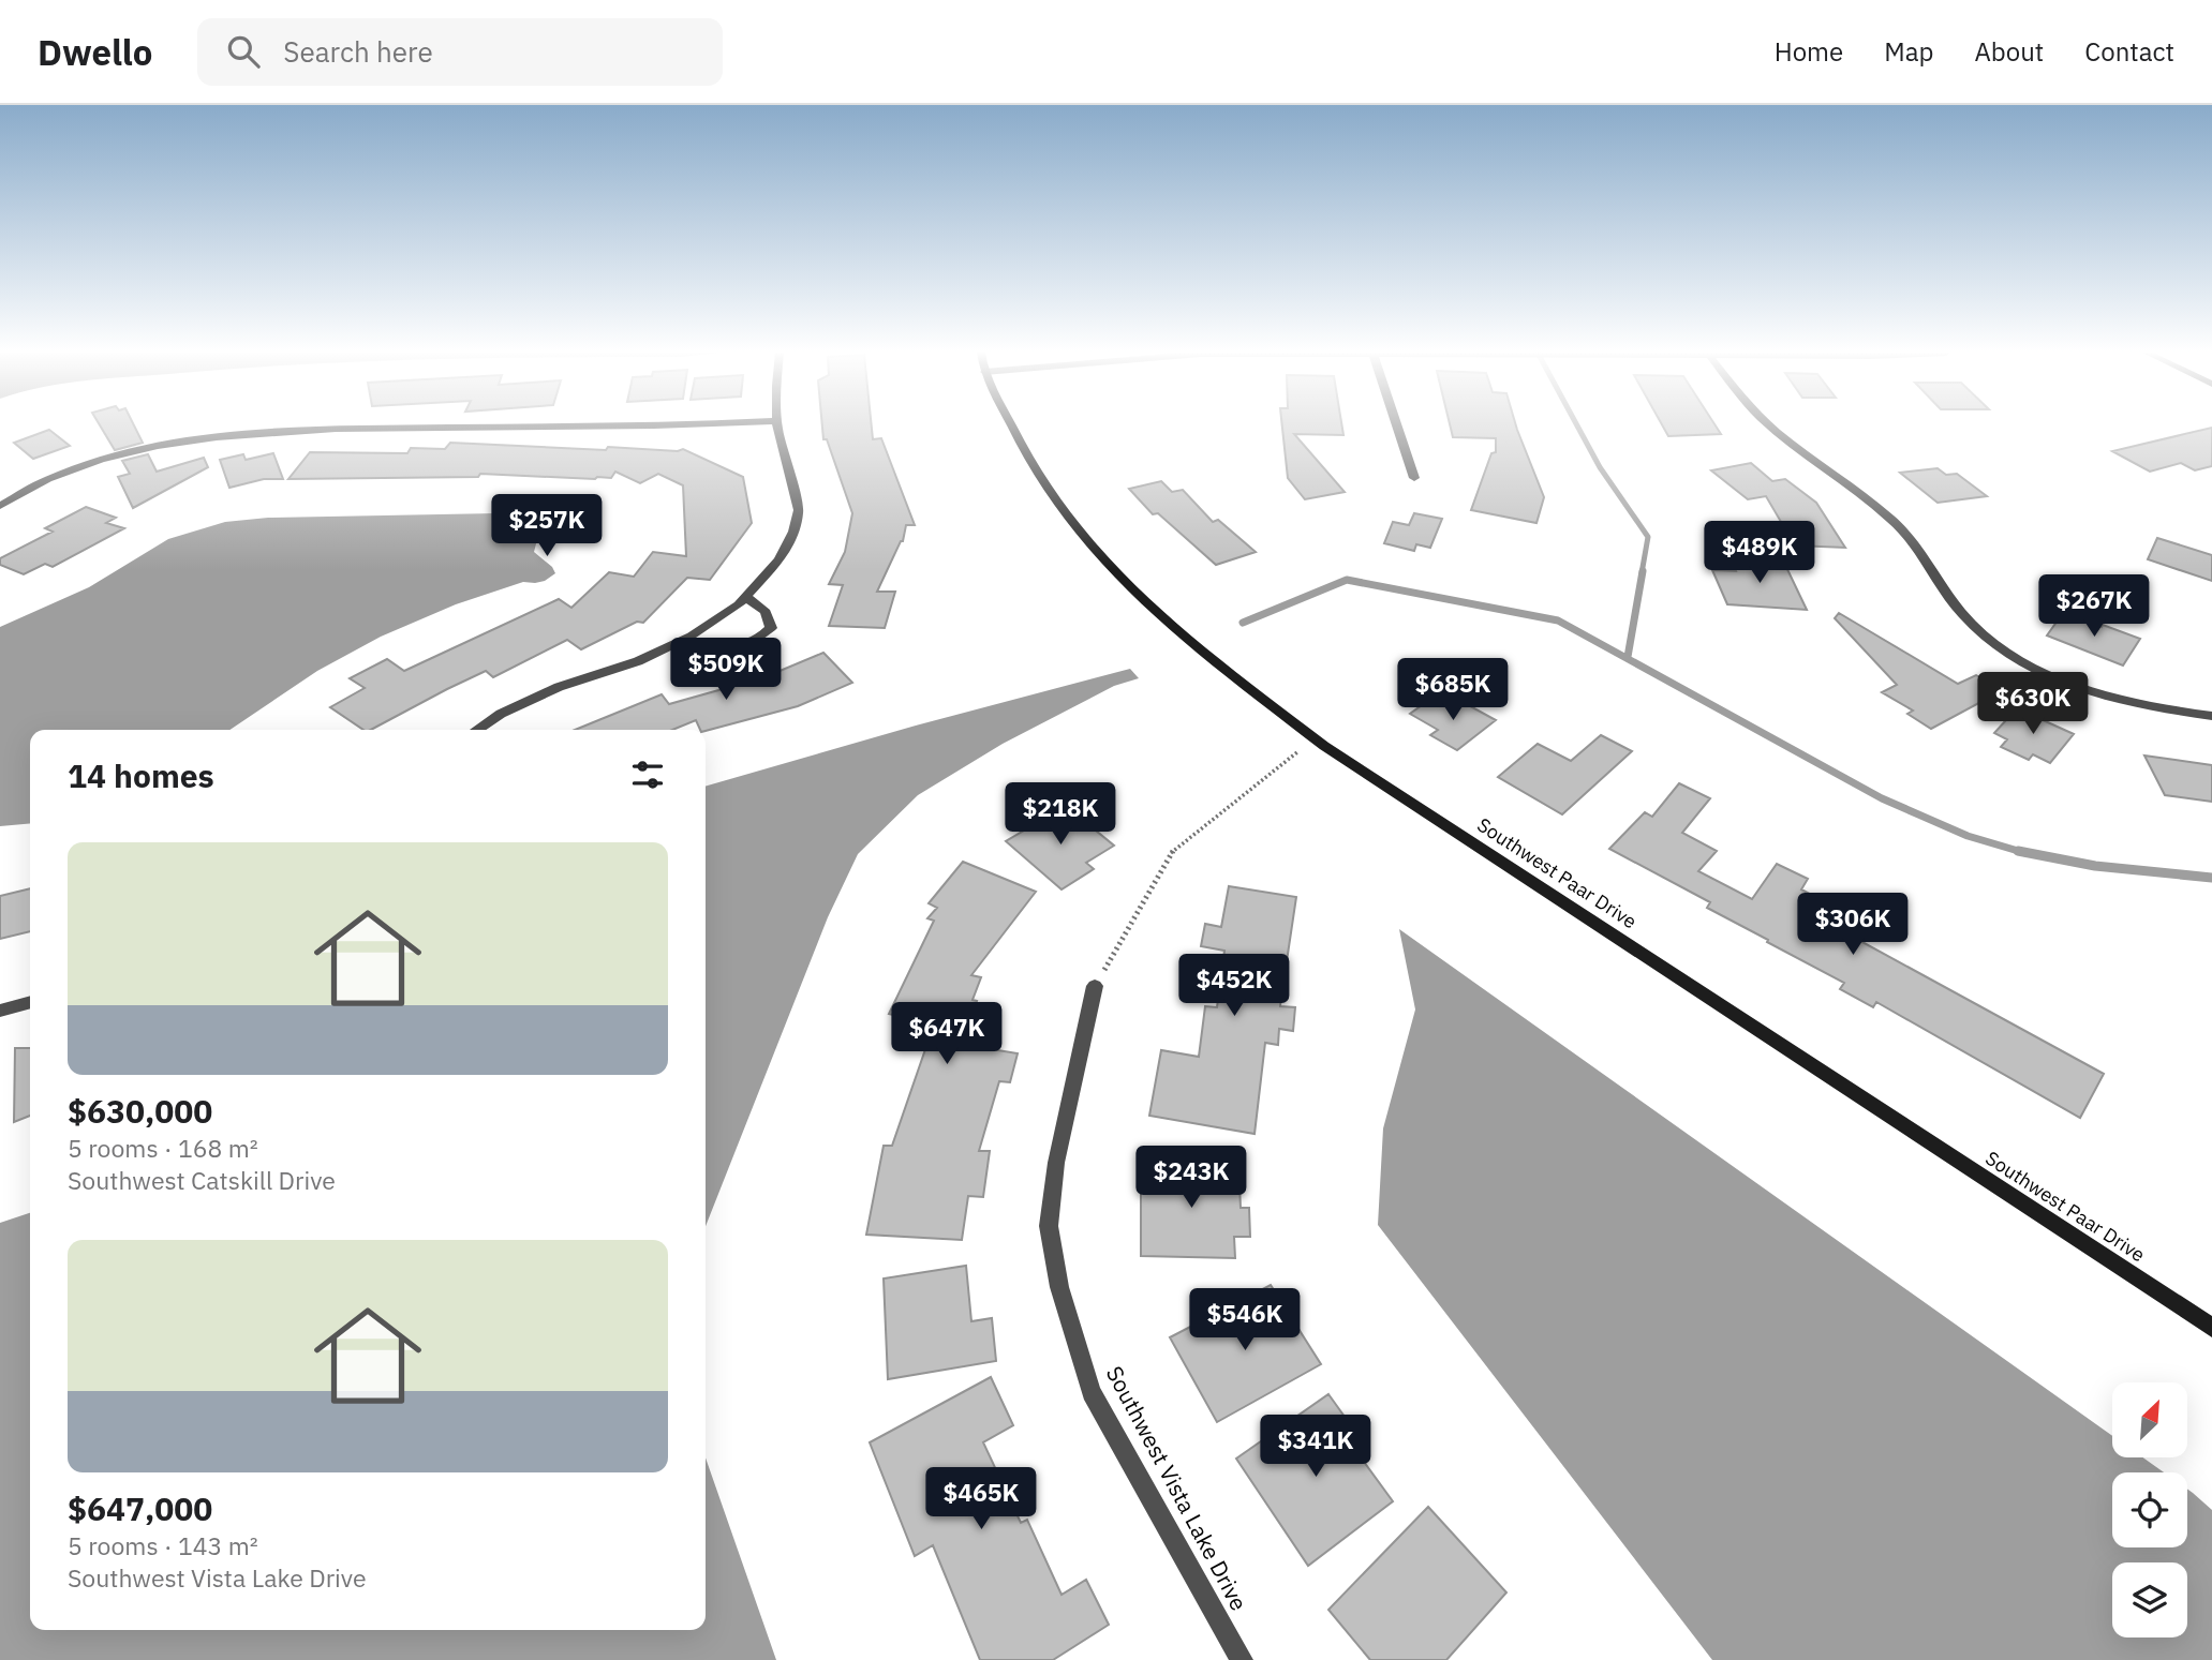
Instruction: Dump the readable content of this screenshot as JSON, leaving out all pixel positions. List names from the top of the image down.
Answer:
{
  "streets": {
    "street": ["Southwest Paar Drive", "Southwest Vista Lake Drive"]
  },
  "north": "top right",
  "page": {
    "header": "Dwello",
    "search": "Search here",
    "nav": [
      "Home",
      "Map",
      "About",
      "Contact"
    ],
    "price": [
      "$257K",
      "$489K",
      "$267K",
      "$509K",
      "$685K",
      "$630K",
      "$218K",
      "$306K",
      "$452K",
      "$647K",
      "$243K",
      "$546K",
      "$341K",
      "$465K"
    ],
    "heading": "14 homes",
    "list": [
      {
        "name": "$630,000",
        "note": "5 rooms · 168 m² · Southwest Catskill Drive"
      },
      {
        "name": "$647,000",
        "note": "5 rooms · 143 m² · Southwest Vista Lake Drive"
      }
    ]
  }
}
